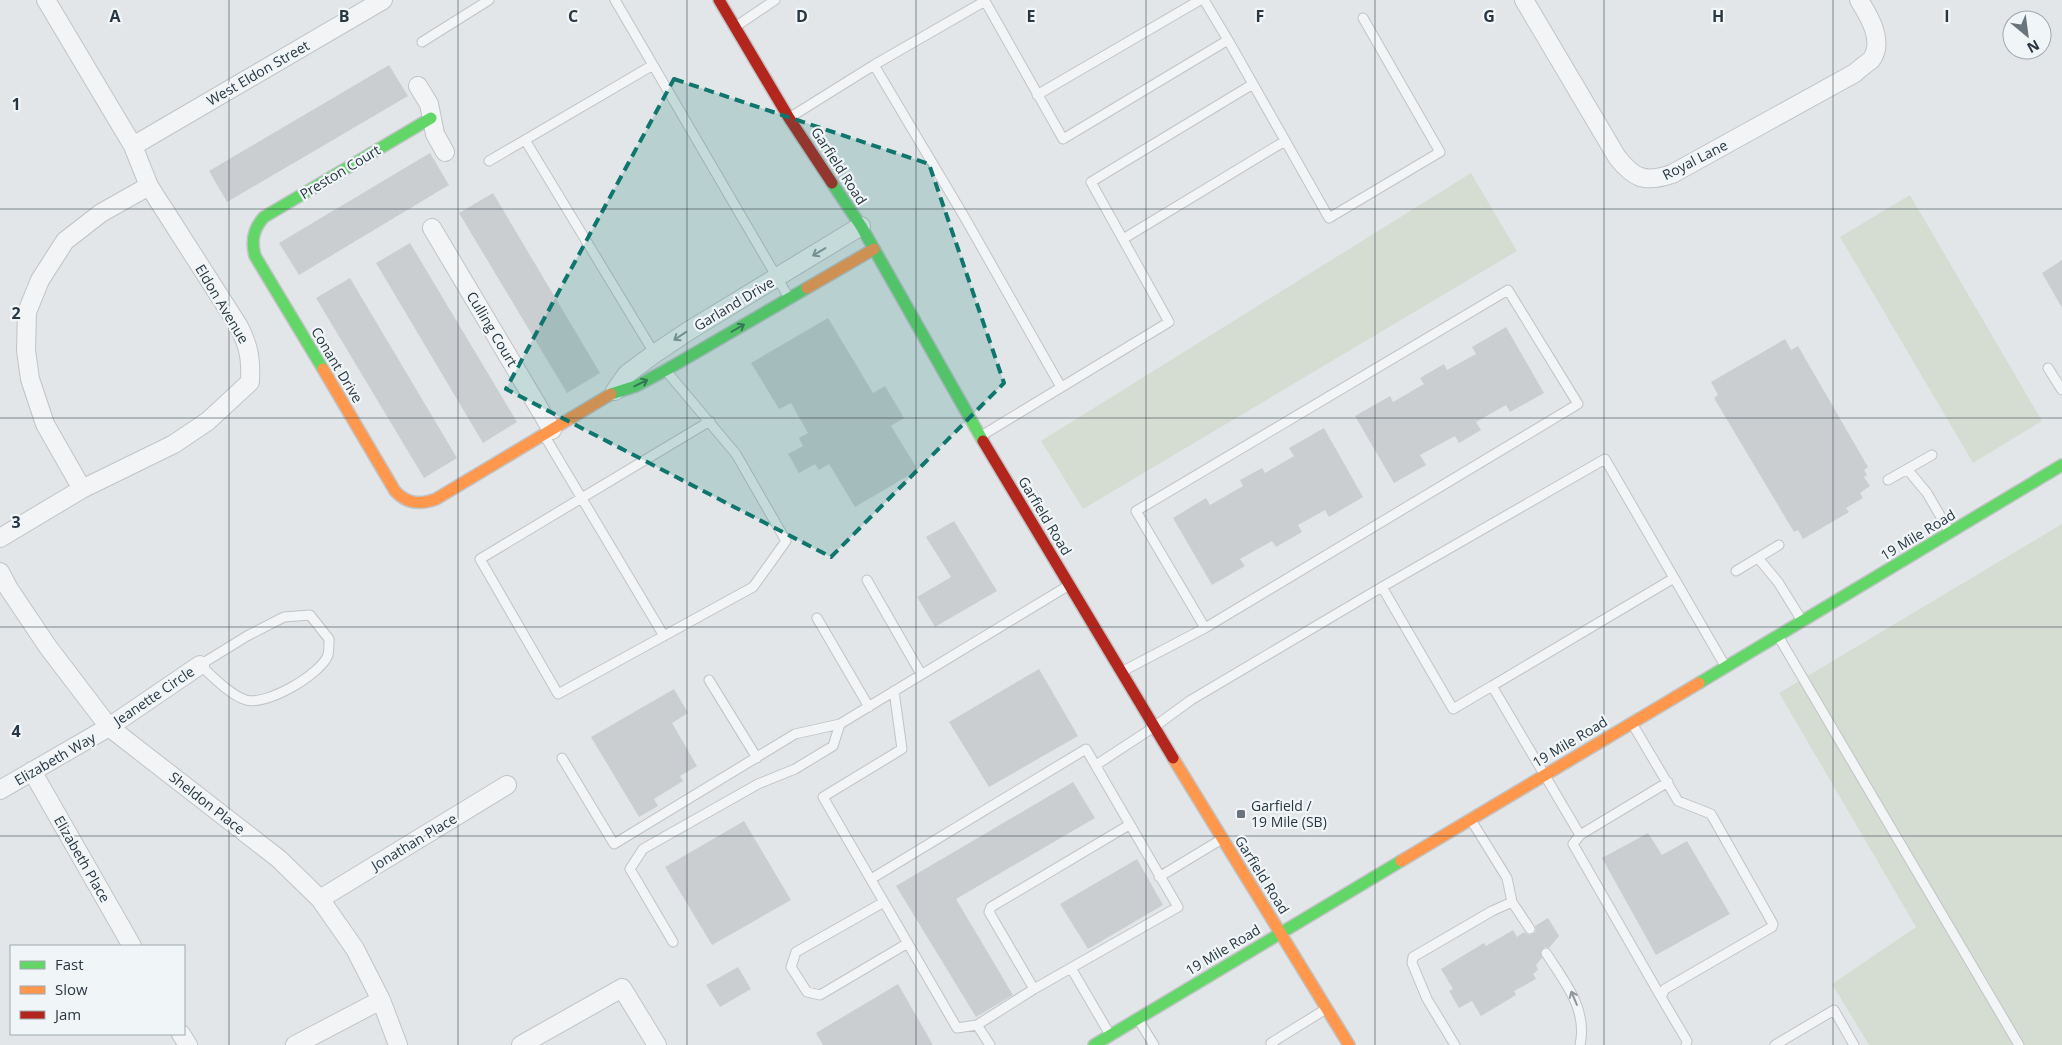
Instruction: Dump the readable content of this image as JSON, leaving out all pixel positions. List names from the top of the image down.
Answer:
{
  "streets": {
    "street": [
      "West Eldon Street",
      "Royal Lane",
      "Garfield Road",
      "Preston Court",
      "Eldon Avenue",
      "Garland Drive",
      "Culling Court",
      "Conant Drive",
      "19 Mile Road",
      "Jeanette Circle",
      "Elizabeth Way",
      "Sheldon Place",
      "Jonathan Place",
      "Elizabeth Place"
    ]
  },
  "crossings": [
    ["West Eldon Street", "Eldon Avenue"],
    ["Garfield Road", "Garland Drive"],
    ["Garfield Road", "19 Mile Road"],
    ["Preston Court", "Conant Drive"],
    ["Garland Drive", "Culling Court"],
    ["Garland Drive", "Conant Drive"],
    ["Jeanette Circle", "Elizabeth Way"],
    ["Jeanette Circle", "Sheldon Place"],
    ["Elizabeth Way", "Sheldon Place"],
    ["Elizabeth Way", "Elizabeth Place"],
    ["Sheldon Place", "Jonathan Place"]
  ],
  "places": {
    "transit": ["Garfield / 19 Mile (SB)"]
  },
  "legend": ["Fast", "Slow", "Jam"],
  "north": "bottom right",
  "grid": {
    "columns": [
      "A",
      "B",
      "C",
      "D",
      "E",
      "F",
      "G",
      "H",
      "I"
    ],
    "rows": [
      "1",
      "2",
      "3",
      "4"
    ]
  }
}
